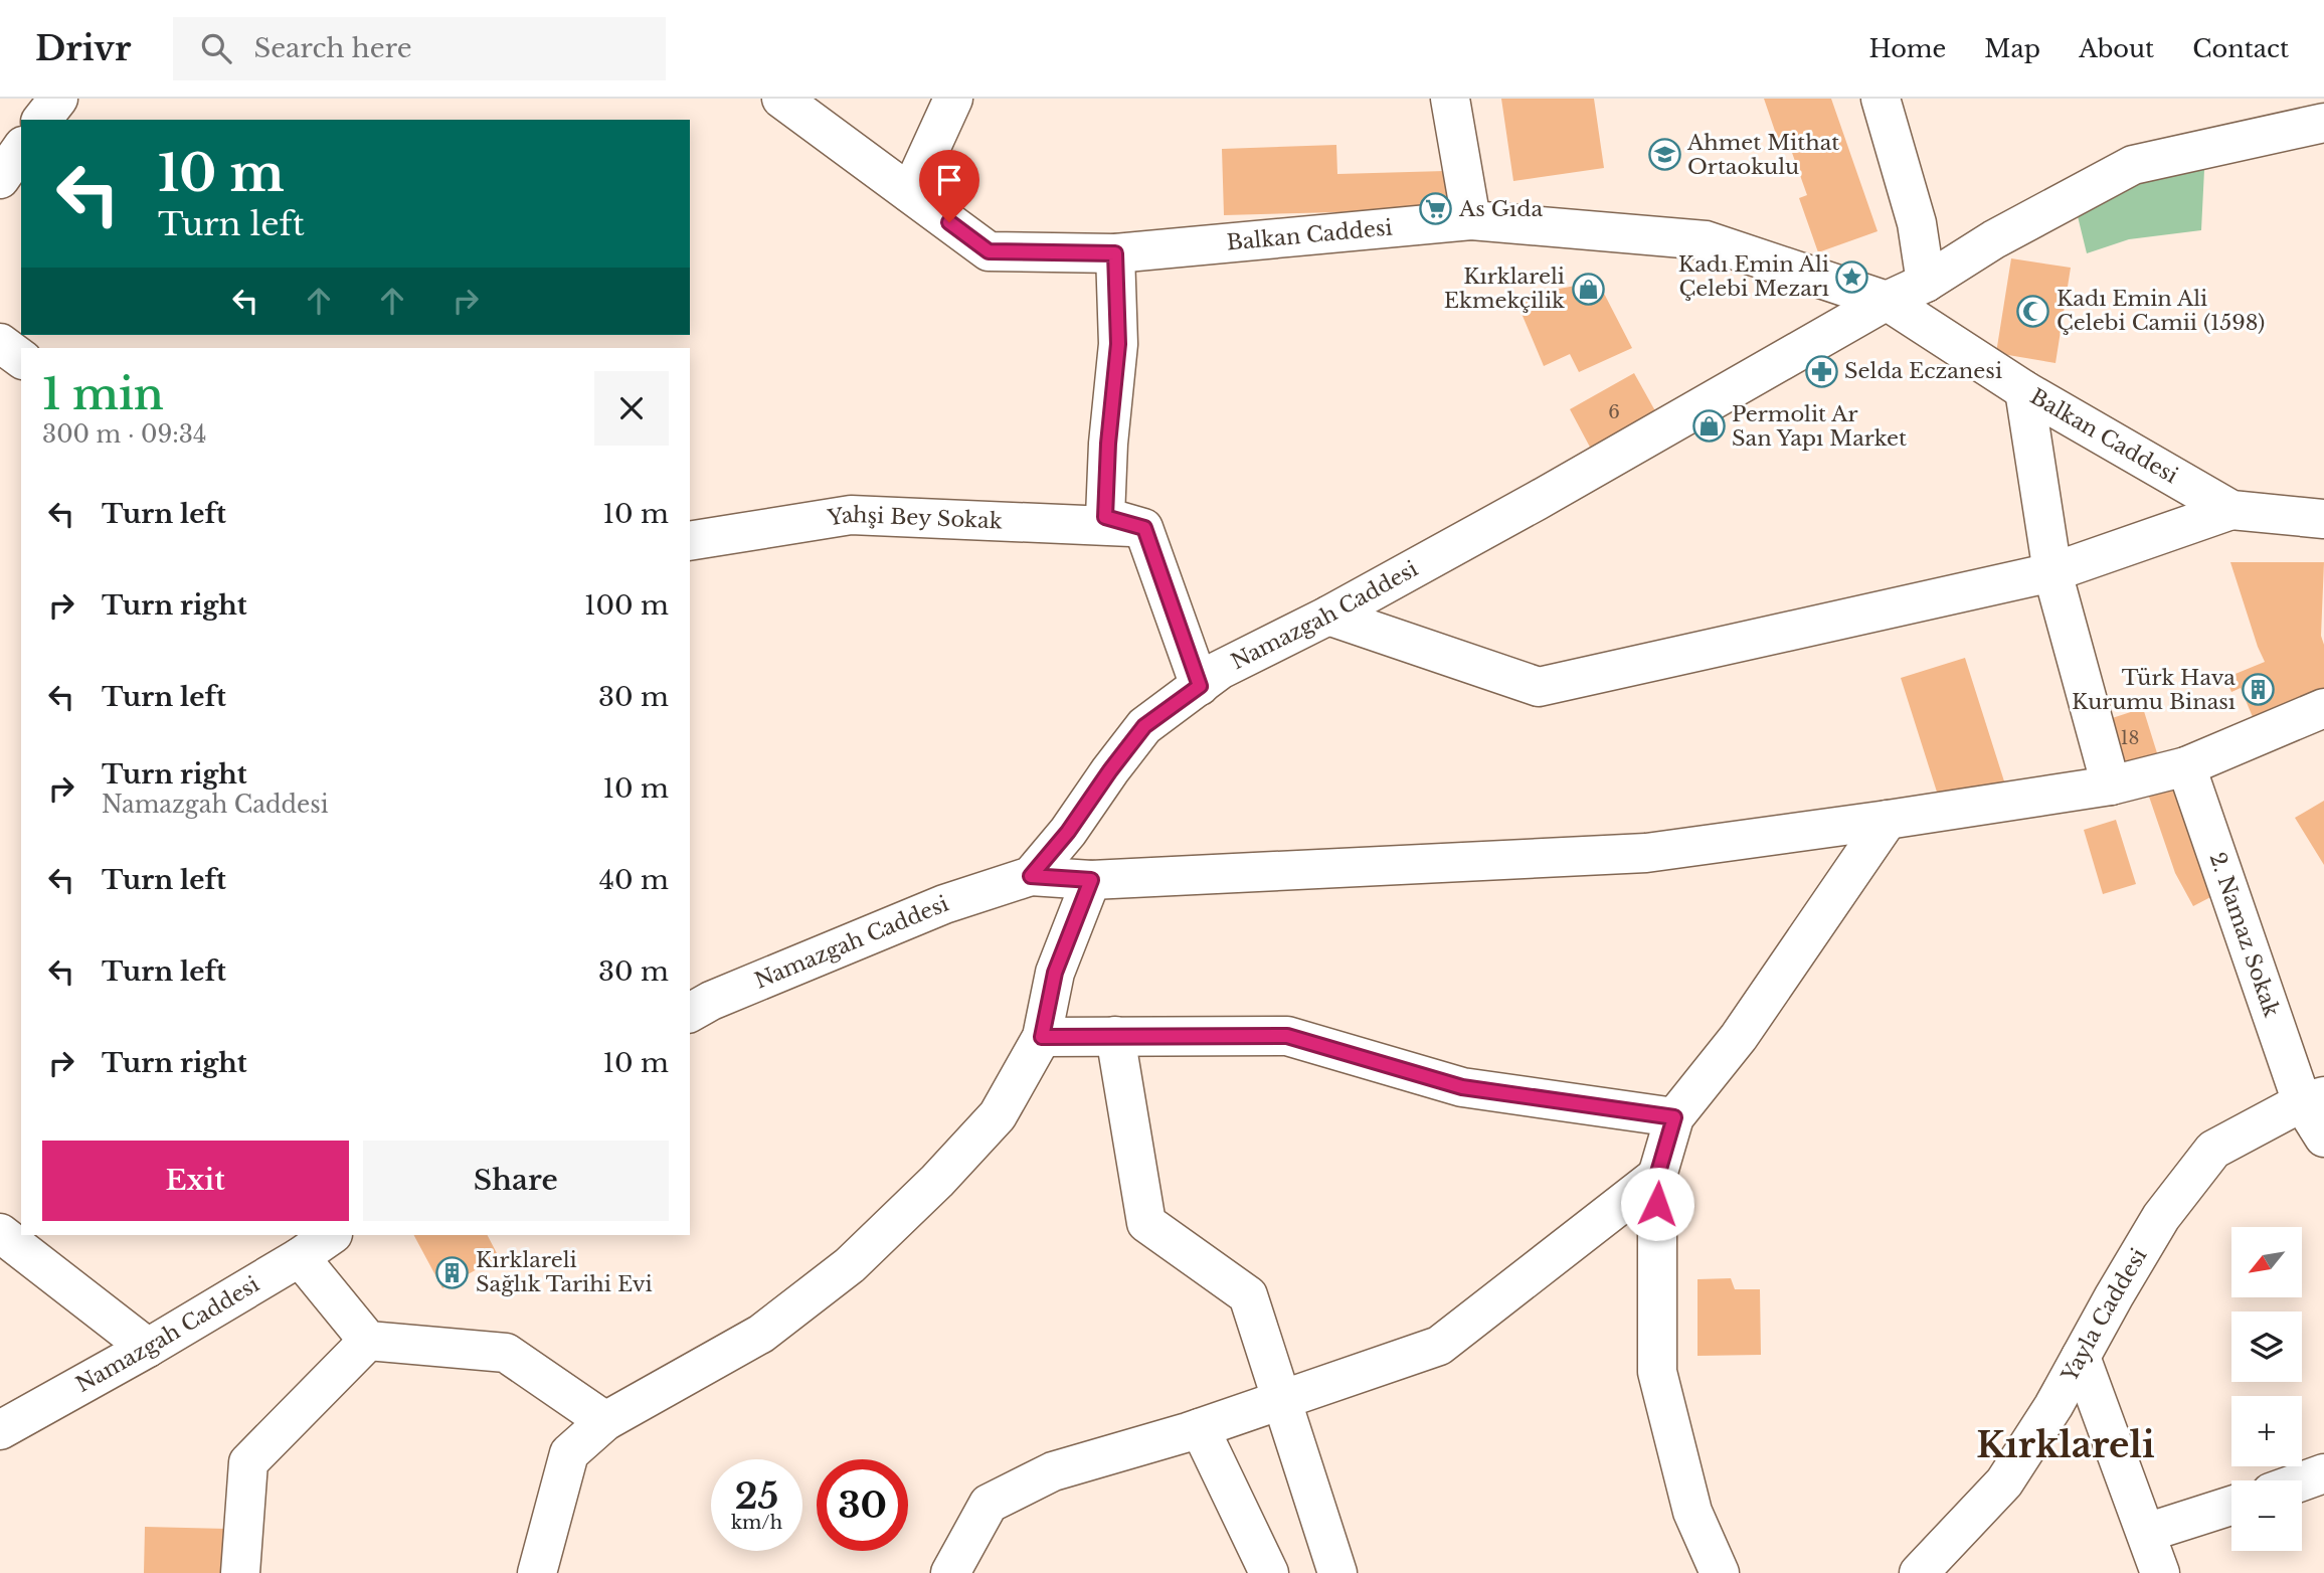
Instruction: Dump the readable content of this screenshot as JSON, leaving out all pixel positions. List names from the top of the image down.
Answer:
{
  "streets": {
    "street": [
      "Balkan Caddesi",
      "Yahşi Bey Sokak",
      "Namazgah Caddesi",
      "2. Namaz Sokak",
      "Yayla Caddesi"
    ]
  },
  "crossings": [
    ["Balkan Caddesi", "Namazgah Caddesi"],
    ["2. Namaz Sokak", "Yayla Caddesi"]
  ],
  "districts": ["Kırklareli"],
  "places": {
    "school or university": ["Ahmet Mithat Ortaokulu"],
    "supermarket": ["As Gıda"],
    "place": ["Kadı Emin Ali Çelebi Mezarı"],
    "shop": ["Kırklareli Ekmekçilik", "Permolit Ar San Yapı Market"],
    "mosque": ["Kadı Emin Ali Çelebi Camii (1598)"],
    "pharmacy": ["Selda Eczanesi"],
    "building": ["Türk Hava Kurumu Binası", "Kırklareli Sağlık Tarihi Evi"]
  },
  "house_numbers": ["6", "18"],
  "north": "bottom left",
  "page": {
    "header": "Drivr",
    "search": "Search here",
    "nav": [
      "Home",
      "Map",
      "About",
      "Contact"
    ],
    "turn": ["10 m", "Turn left"],
    "heading": ["1 min", "300 m · 09:34"],
    "list": [
      {
        "name": "Turn left",
        "value": "10 m"
      },
      {
        "name": "Turn right",
        "value": "100 m"
      },
      {
        "name": "Turn left",
        "value": "30 m"
      },
      {
        "name": "Turn right",
        "note": "Namazgah Caddesi",
        "value": "10 m"
      },
      {
        "name": "Turn left",
        "value": "40 m"
      },
      {
        "name": "Turn left",
        "value": "30 m"
      },
      {
        "name": "Turn right",
        "value": "10 m"
      }
    ],
    "buttons": ["Exit", "Share"],
    "map_buttons": ["+", "−"],
    "speed": "25 km/h",
    "limit": "30"
  }
}
